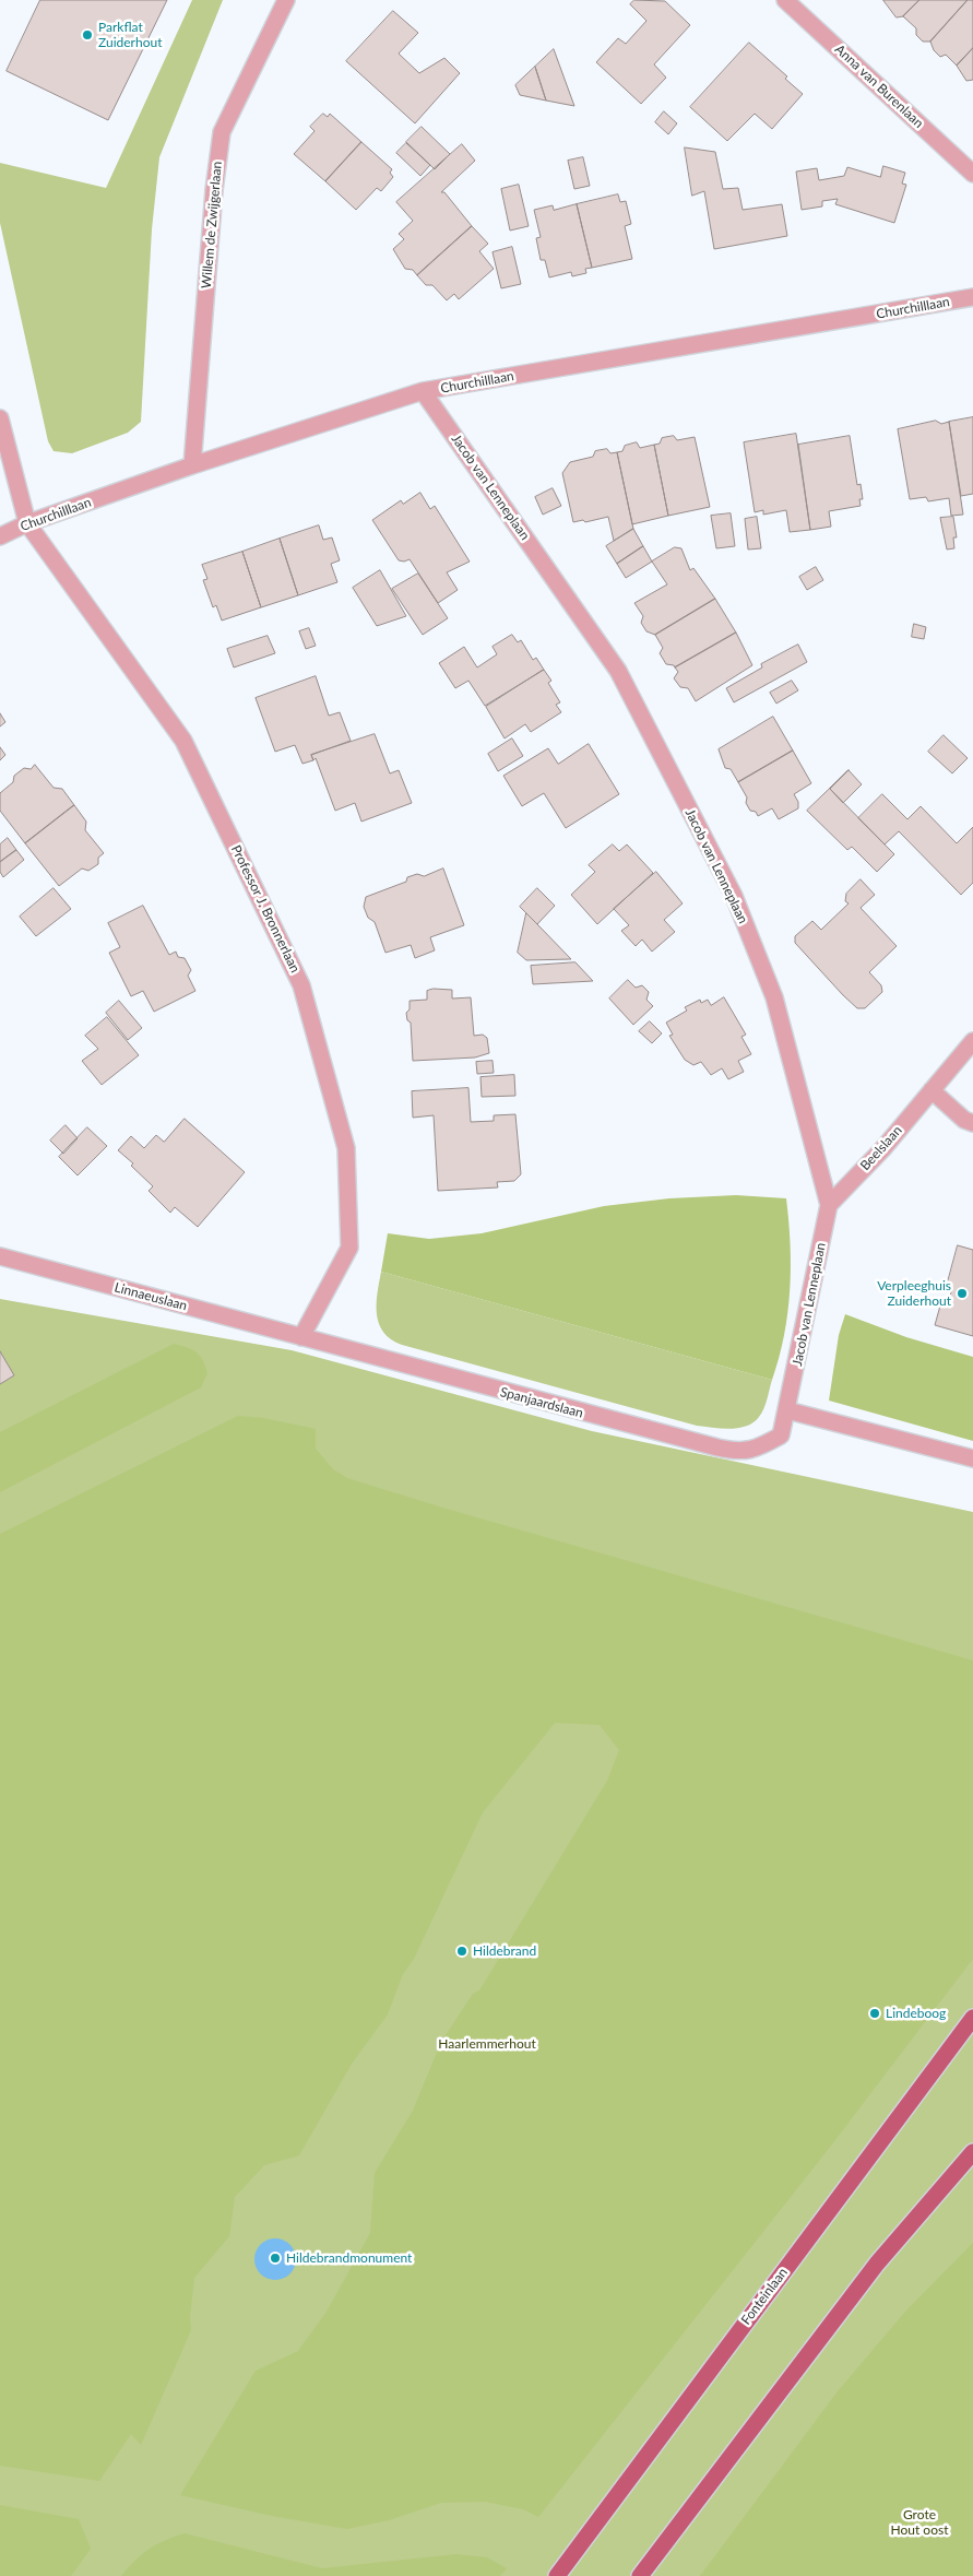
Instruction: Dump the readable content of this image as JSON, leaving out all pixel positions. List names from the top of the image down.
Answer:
{
  "streets": {
    "main road": ["Fonteinlaan"],
    "street": [
      "Anna van Burenlaan",
      "Willem de Zwijgerlaan",
      "Churchilllaan",
      "Jacob van Lenneplaan",
      "Professor J. Bronnerlaan",
      "Beelslaan",
      "Linnaeuslaan",
      "Spanjaardslaan"
    ]
  },
  "crossings": [
    ["Willem de Zwijgerlaan", "Churchilllaan"],
    ["Churchilllaan", "Jacob van Lenneplaan"],
    ["Churchilllaan", "Professor J. Bronnerlaan"],
    ["Jacob van Lenneplaan", "Beelslaan"],
    ["Jacob van Lenneplaan", "Spanjaardslaan"],
    ["Professor J. Bronnerlaan", "Linnaeuslaan"],
    ["Professor J. Bronnerlaan", "Spanjaardslaan"],
    ["Linnaeuslaan", "Spanjaardslaan"]
  ],
  "parks": ["Haarlemmerhout", "Grote Hout oost"],
  "places": [
    "Parkflat Zuiderhout",
    "Verpleeghuis Zuiderhout",
    "Hildebrand",
    "Lindeboog",
    "Hildebrandmonument"
  ]
}
